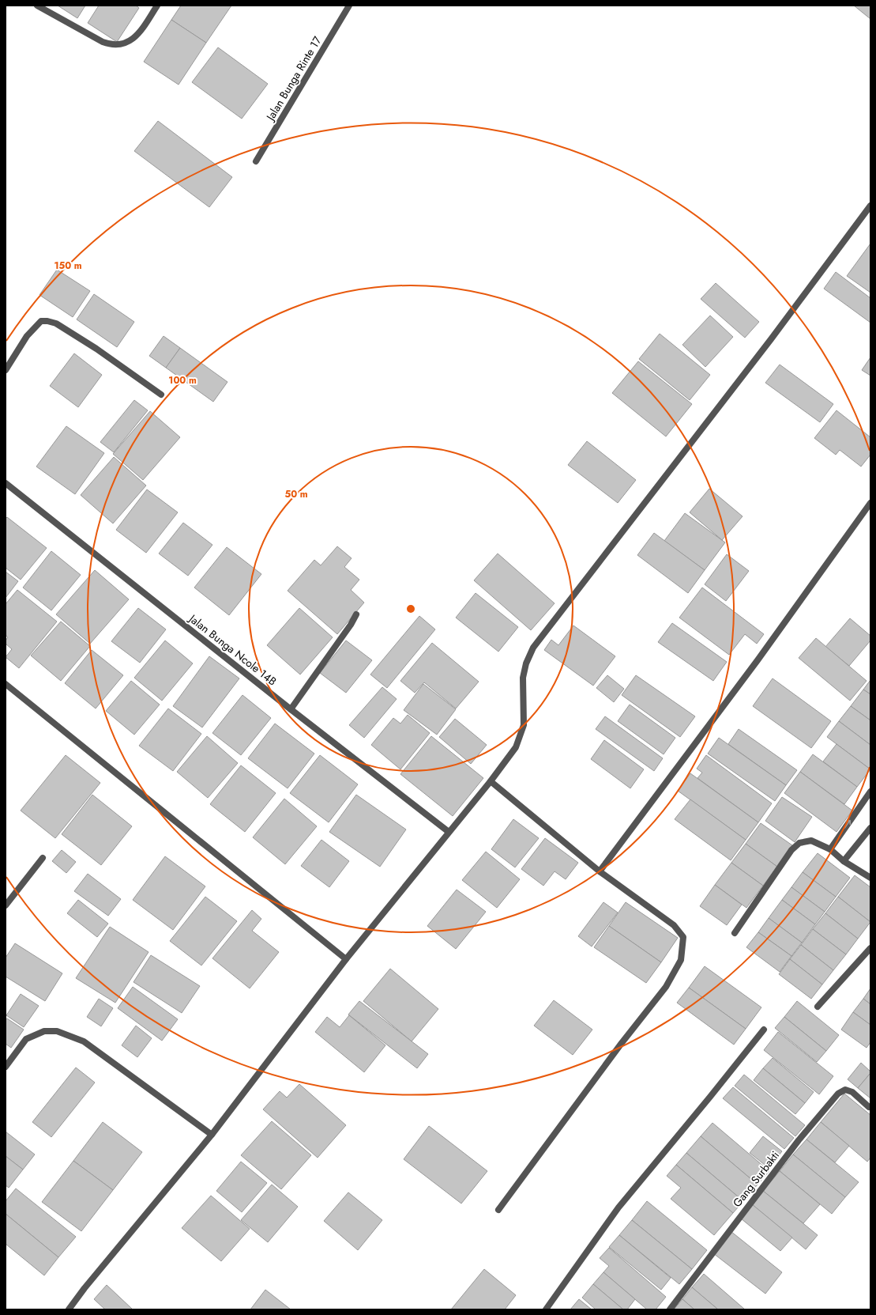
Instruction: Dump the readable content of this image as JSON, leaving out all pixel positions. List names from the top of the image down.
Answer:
{
  "streets": {
    "street": ["Jalan Bunga Rinte 17", "Jalan Bunga Ncole 14B", "Gang Surbakti"]
  },
  "rings": ["150 m", "100 m", "50 m"]
}
